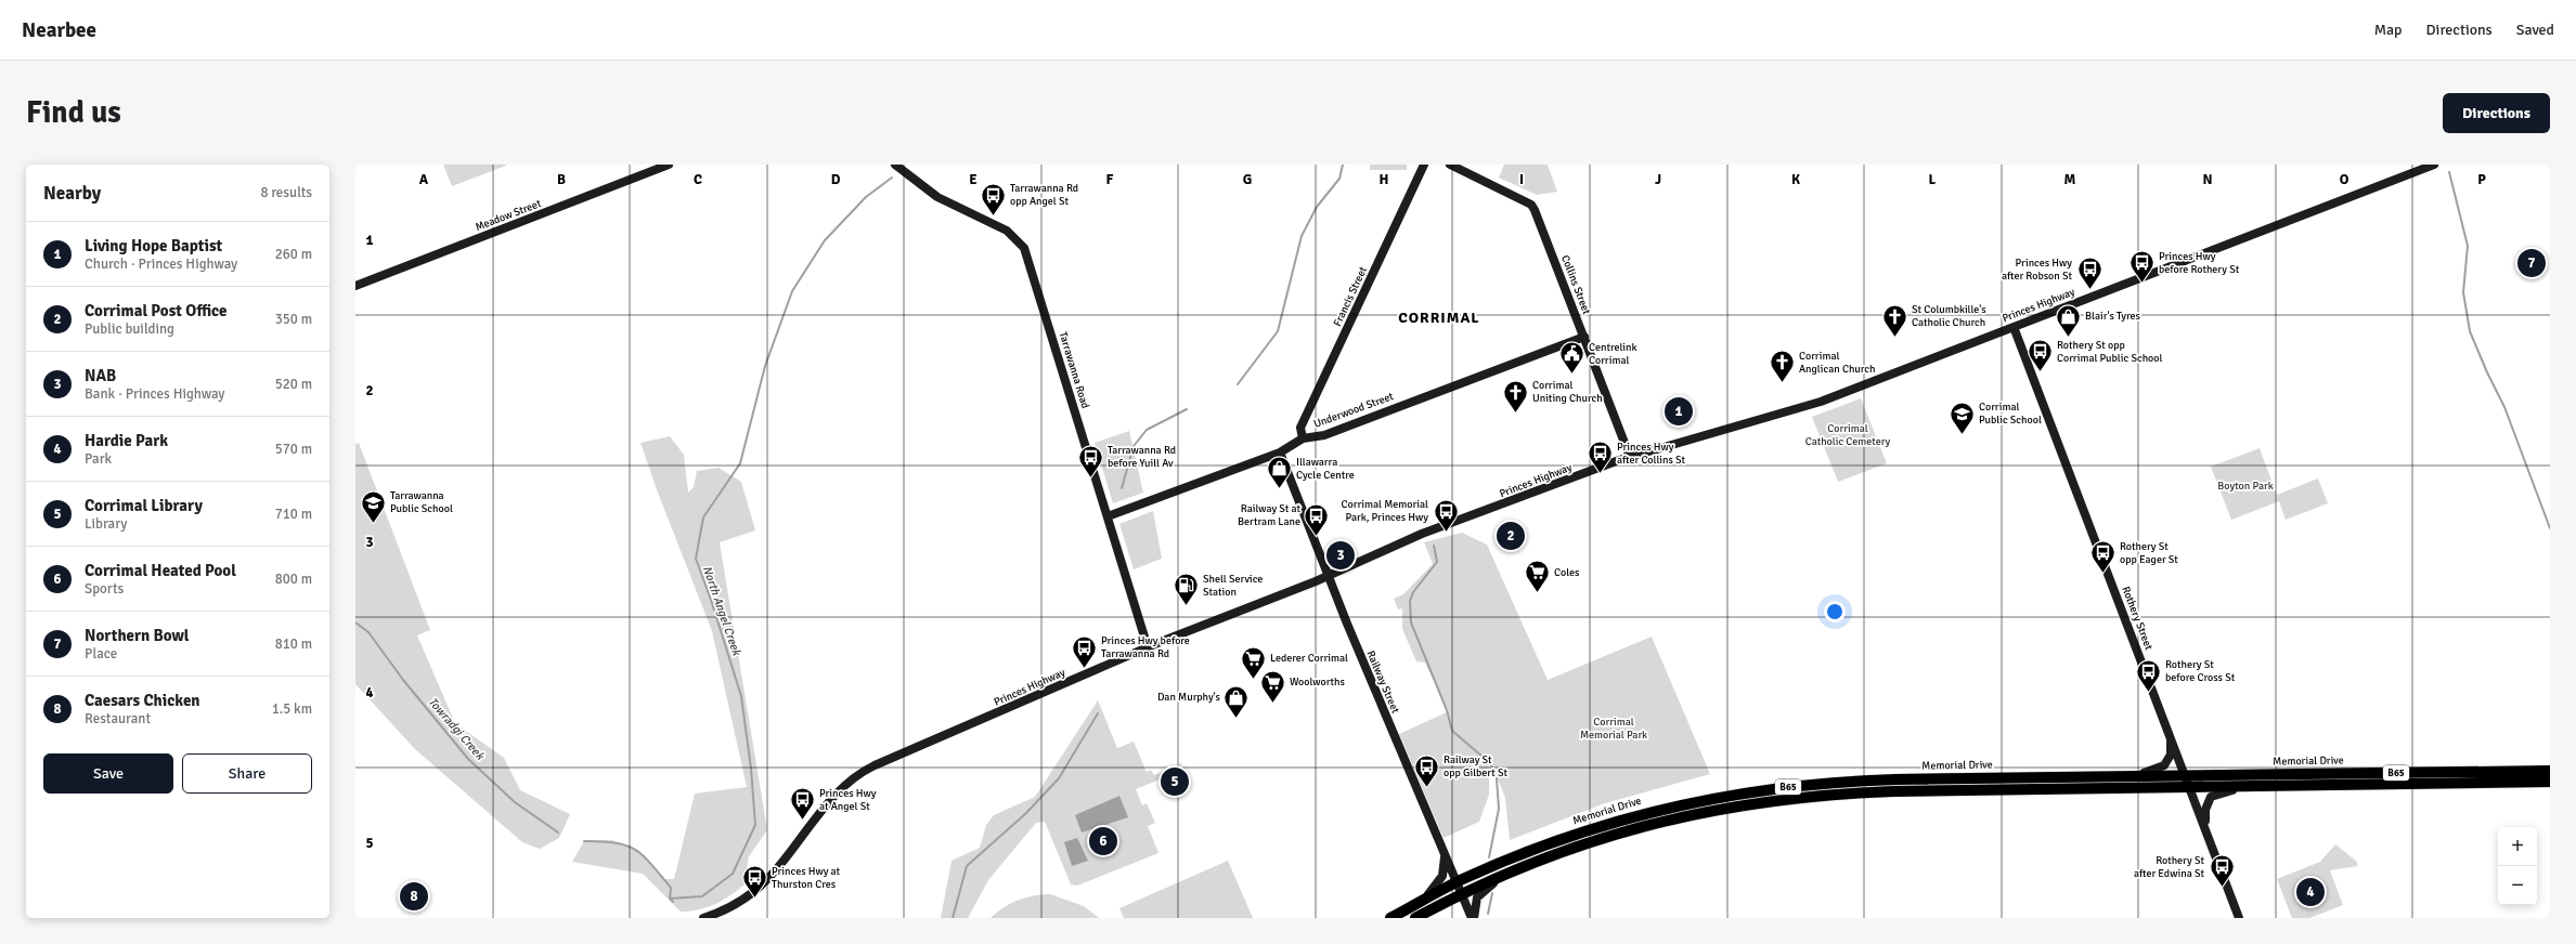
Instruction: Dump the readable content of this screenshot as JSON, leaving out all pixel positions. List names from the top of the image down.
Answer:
{
  "streets": {
    "main road": [
      "Meadow Street",
      "Collins Street",
      "Francis Street",
      "Princes Highway",
      "Tarrawanna Road",
      "Underwood Street",
      "Rothery Street",
      "Railway Street",
      "Memorial Drive",
      "B65"
    ]
  },
  "crossings": [
    ["Collins Street", "Princes Highway"],
    ["Collins Street", "Underwood Street"],
    ["Francis Street", "Underwood Street"],
    ["Princes Highway", "Tarrawanna Road"],
    ["Princes Highway", "Rothery Street"],
    ["Princes Highway", "Railway Street"],
    ["Tarrawanna Road", "Underwood Street"],
    ["Underwood Street", "Railway Street"],
    ["Rothery Street", "Memorial Drive"],
    ["Rothery Street", "B65"],
    ["Railway Street", "Memorial Drive"],
    ["Railway Street", "B65"]
  ],
  "districts": ["CORRIMAL"],
  "water": ["North Angel Creek", "Towradgi Creek"],
  "parks": ["Corrimal Catholic Cemetery", "Boyton Park", "Corrimal Memorial Park"],
  "places": {
    "bus stop": [
      "Tarrawanna Rd opp Angel St",
      "Princes Hwy before Rothery St",
      "Princes Hwy after Robson St",
      "Rothery St opp Corrimal Public School",
      "Princes Hwy after Collins St",
      "Tarrawanna Rd before Yuill Av",
      "Corrimal Memorial Park, Princes Hwy",
      "Railway St at Bertram Lane",
      "Rothery St opp Eager St",
      "Princes Hwy before Tarrawanna Rd",
      "Rothery St before Cross St",
      "Railway St opp Gilbert St",
      "Princes Hwy at Angel St",
      "Rothery St after Edwina St",
      "Princes Hwy at Thurston Cres"
    ],
    "church": ["St Columbkille's Catholic Church", "Corrimal Anglican Church", "Corrimal Uniting Church"],
    "shop": ["Blair's Tyres", "Illawarra Cycle Centre", "Dan Murphy's"],
    "public building": ["Centrelink Corrimal"],
    "school or university": ["Corrimal Public School", "Tarrawanna Public School"],
    "supermarket": ["Coles", "Lederer Corrimal", "Woolworths"],
    "fuel station": ["Shell Service Station"]
  },
  "page": {
    "header": "Nearbee",
    "nav": ["Map", "Directions", "Saved"],
    "buttons": [
      "Directions",
      ["Save", "Share"]
    ],
    "title": "Find us",
    "heading": ["Nearby", "8 results"],
    "list": [
      {
        "mark": "1",
        "name": "Living Hope Baptist",
        "note": "Church · Princes Highway",
        "value": "260 m"
      },
      {
        "mark": "2",
        "name": "Corrimal Post Office",
        "note": "Public building",
        "value": "350 m"
      },
      {
        "mark": "3",
        "name": "NAB",
        "note": "Bank · Princes Highway",
        "value": "520 m"
      },
      {
        "mark": "4",
        "name": "Hardie Park",
        "note": "Park",
        "value": "570 m"
      },
      {
        "mark": "5",
        "name": "Corrimal Library",
        "note": "Library",
        "value": "710 m"
      },
      {
        "mark": "6",
        "name": "Corrimal Heated Pool",
        "note": "Sports",
        "value": "800 m"
      },
      {
        "mark": "7",
        "name": "Northern Bowl",
        "note": "Place",
        "value": "810 m"
      },
      {
        "mark": "8",
        "name": "Caesars Chicken",
        "note": "Restaurant",
        "value": "1.5 km"
      }
    ],
    "pins": [
      "7",
      "1",
      "2",
      "3",
      "5",
      "6",
      "4",
      "8"
    ],
    "map_buttons": ["+", "−"]
  },
  "grid": {
    "columns": [
      "A",
      "B",
      "C",
      "D",
      "E",
      "F",
      "G",
      "H",
      "I",
      "J",
      "K",
      "L",
      "M",
      "N",
      "O",
      "P"
    ],
    "rows": [
      "1",
      "2",
      "3",
      "4",
      "5"
    ]
  }
}
